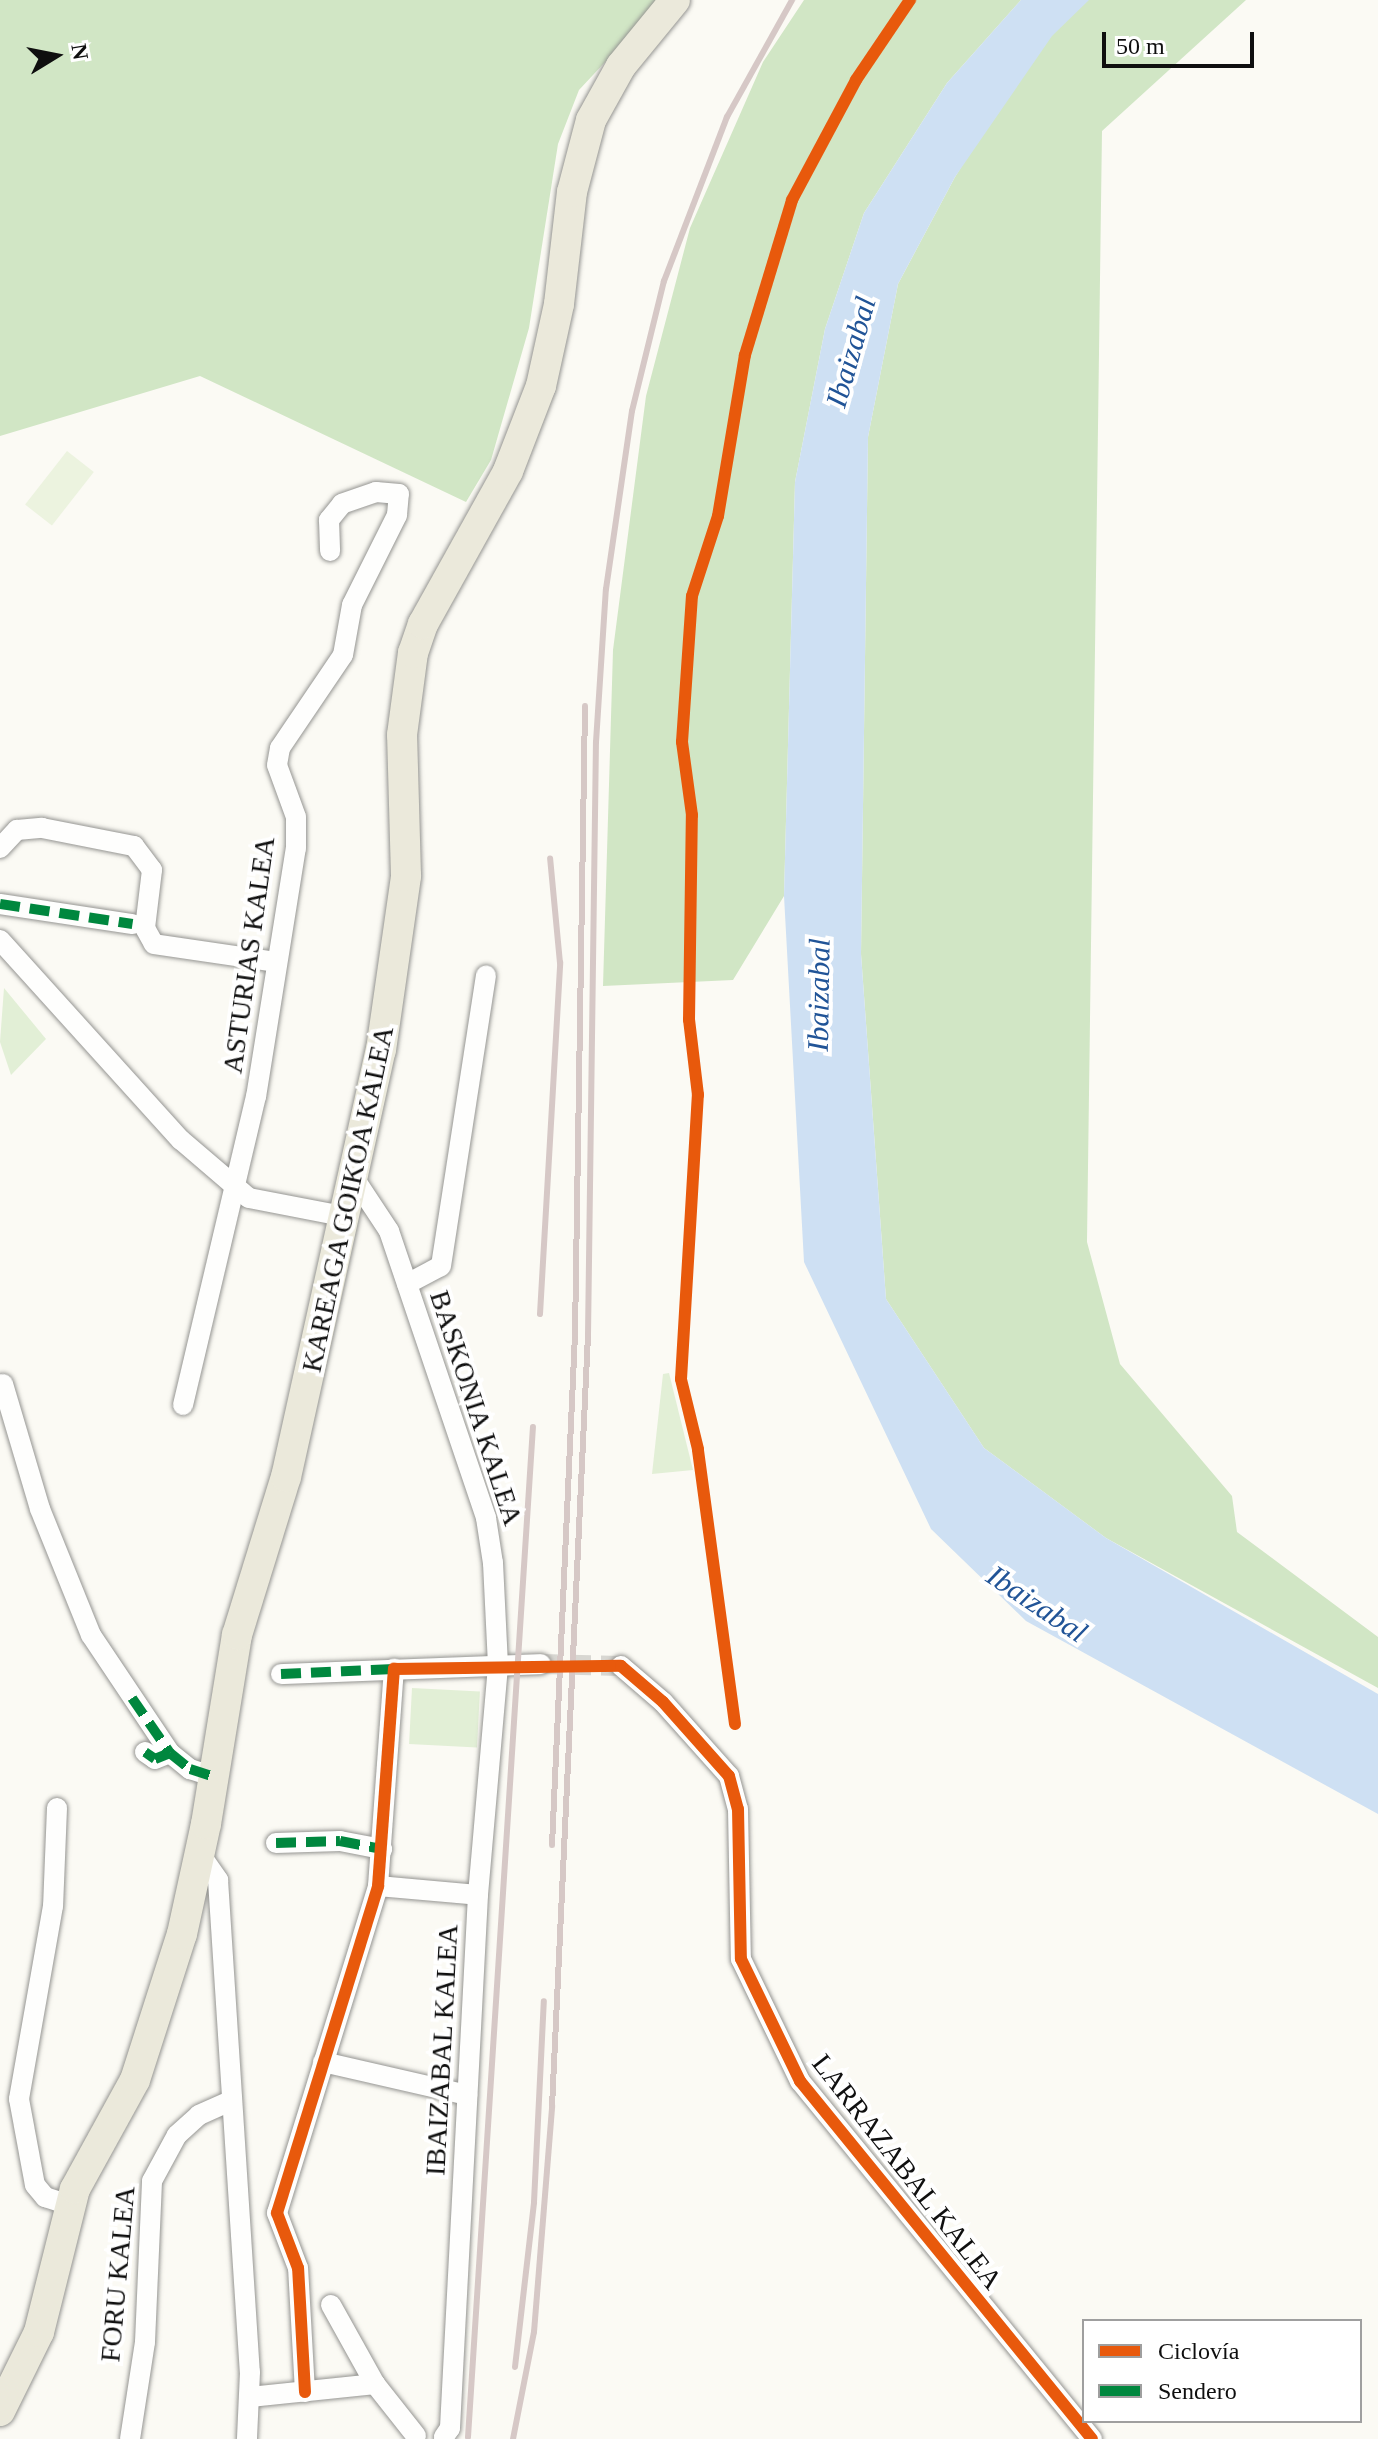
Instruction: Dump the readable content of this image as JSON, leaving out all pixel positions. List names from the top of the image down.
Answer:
{
  "streets": {
    "main road": ["KAREAGA GOIKOA KALEA"],
    "street": [
      "ASTURIAS KALEA",
      "BASKONIA KALEA",
      "IBAIZABAL KALEA",
      "LARRAZABAL KALEA",
      "FORU KALEA"
    ]
  },
  "crossings": [
    ["KAREAGA GOIKOA KALEA", "BASKONIA KALEA"],
    ["BASKONIA KALEA", "IBAIZABAL KALEA"]
  ],
  "water": ["Ibaizabal"],
  "legend": ["Ciclovía", "Sendero"],
  "scale_bar": "50 m",
  "north": "right"
}
